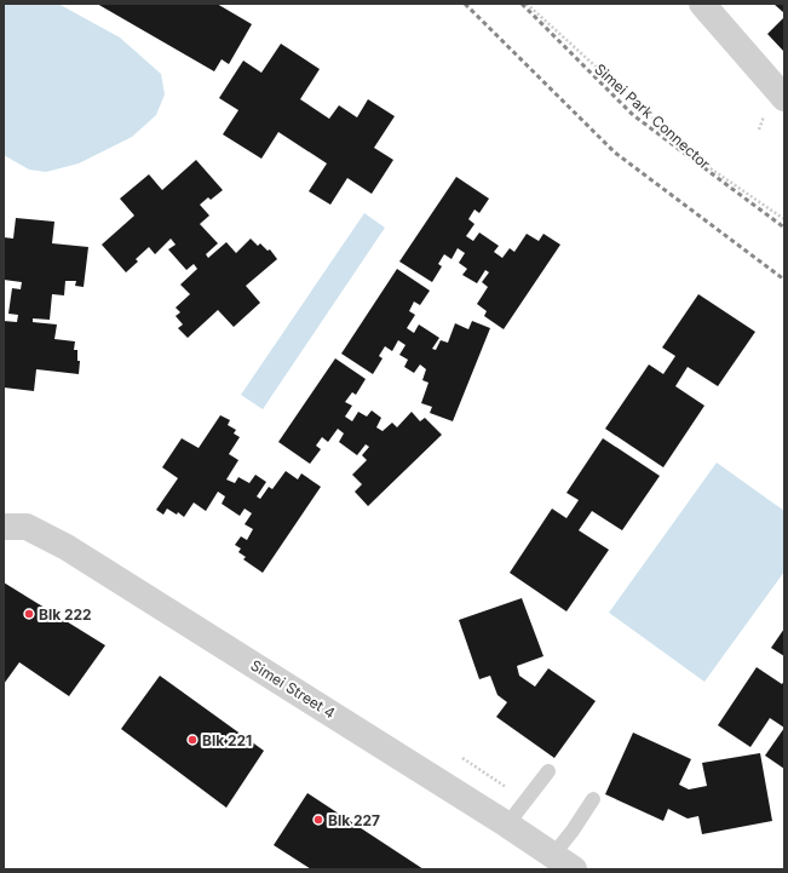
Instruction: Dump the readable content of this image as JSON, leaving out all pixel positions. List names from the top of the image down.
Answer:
{
  "streets": {
    "street": ["Simei Street 4"],
    "path": ["Simei Park Connector"]
  },
  "places": ["Blk 222", "Blk 221", "Blk 227"]
}
